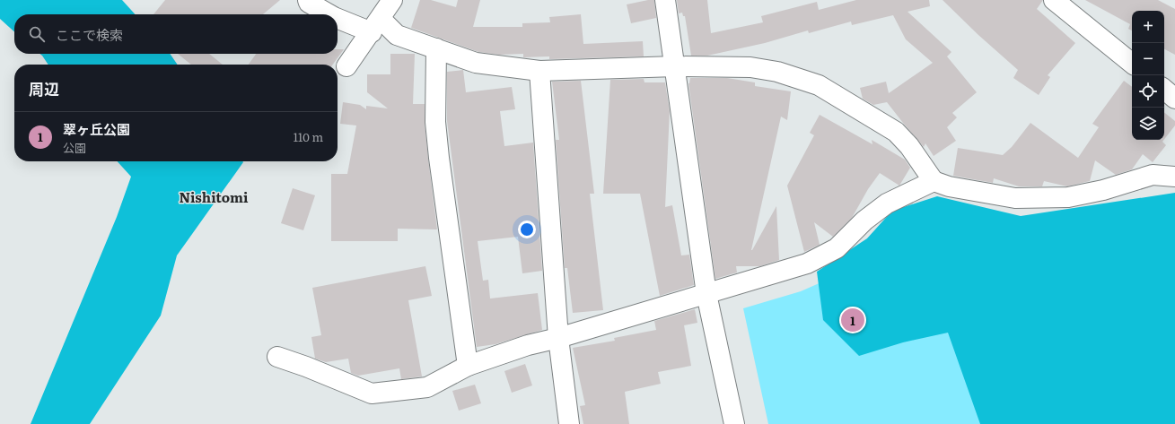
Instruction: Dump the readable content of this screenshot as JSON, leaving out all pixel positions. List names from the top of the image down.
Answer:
{
  "districts": ["Nishitomi"],
  "page": {
    "map_buttons": ["+", "−"],
    "search": "ここで検索",
    "heading": "周辺",
    "list": [
      {
        "mark": "1",
        "name": "翠ヶ丘公園",
        "note": "公園",
        "value": "110 m"
      }
    ],
    "pins": "1"
  }
}
